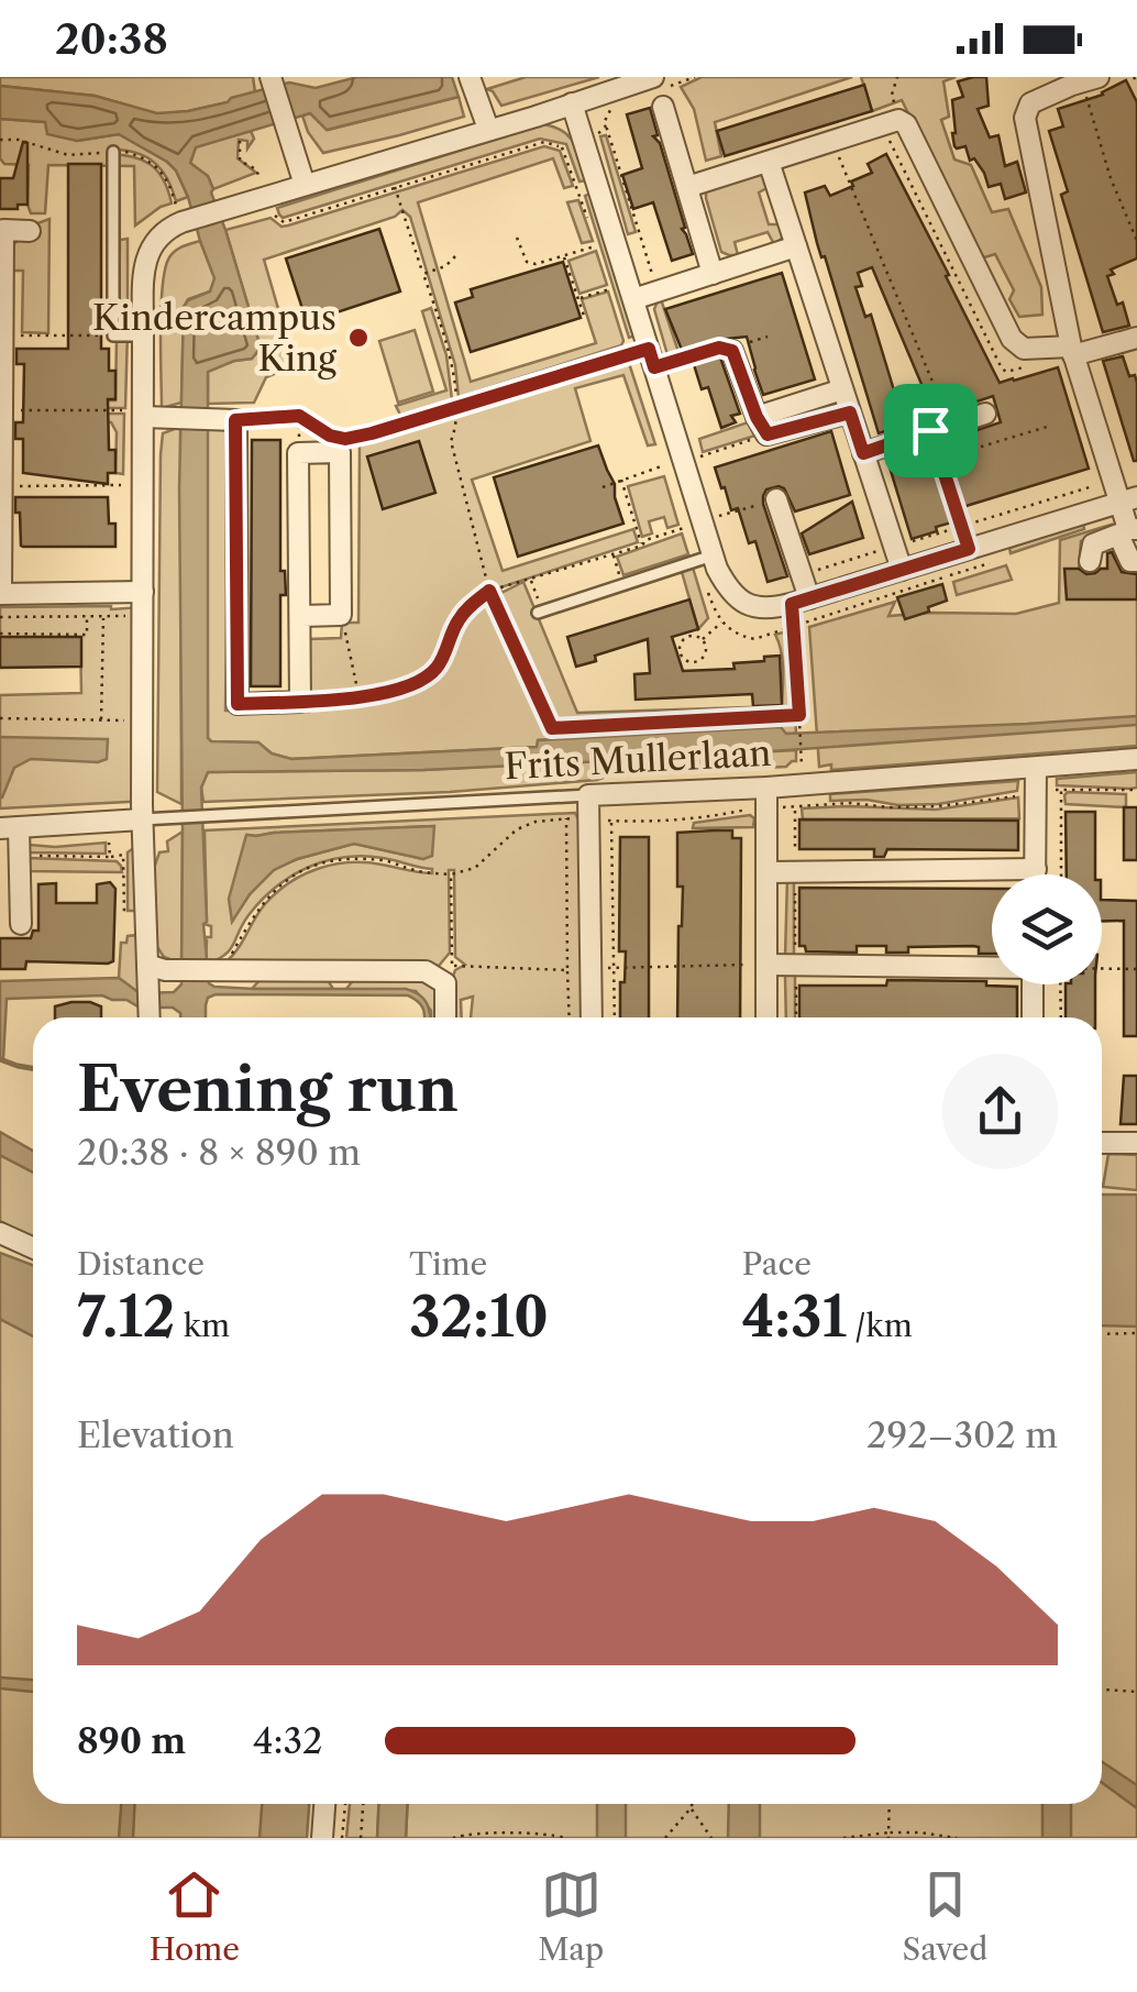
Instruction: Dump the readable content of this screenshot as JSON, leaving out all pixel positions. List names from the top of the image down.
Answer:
{
  "streets": {
    "street": ["Frits Mullerlaan"]
  },
  "places": ["Kindercampus King"],
  "page": {
    "status": "20:38",
    "heading": ["Evening run", "20:38 · 8 × 890 m"],
    "stats": [
      ["Distance", "7.12 km"],
      ["Time", "32:10"],
      ["Pace", "4:31 /km"]
    ],
    "chart": ["Elevation", "292–302 m"],
    "list": [
      {
        "name": "890 m",
        "note": "4:32"
      }
    ],
    "tabs": ["Home", "Map", "Saved"]
  }
}
